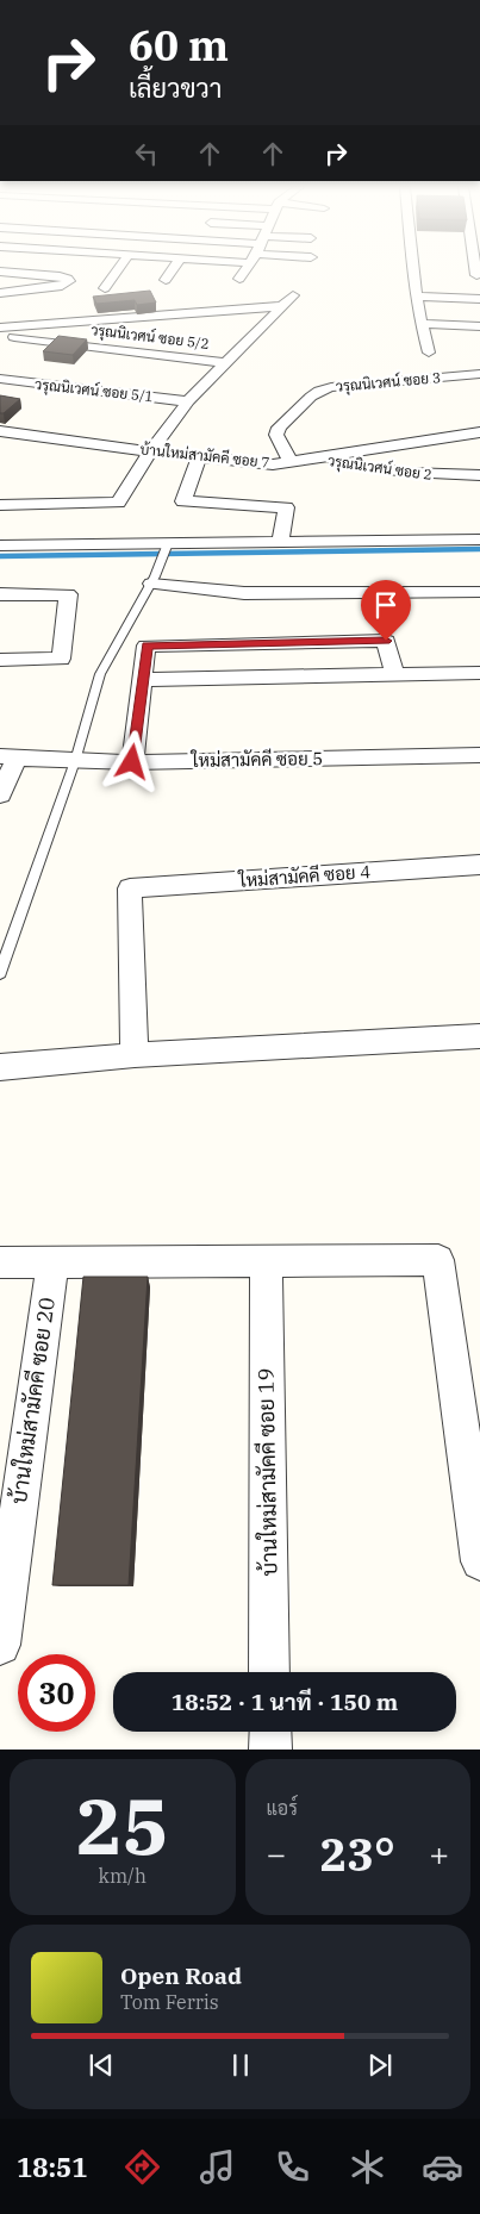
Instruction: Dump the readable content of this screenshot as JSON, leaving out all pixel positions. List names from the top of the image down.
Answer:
{
  "streets": {
    "street": [
      "วรุณนิเวศน์ ซอย 5/2",
      "วรุณนิเวศน์ ซอย 3",
      "วรุณนิเวศน์ ซอย 5/1",
      "บ้านใหม่สามัคคี ซอย 7",
      "วรุณนิเวศน์ ซอย 2",
      "ใหม่สามัคคี ซอย 5",
      "ใหม่สามัคคี ซอย 4",
      "บ้านใหม่สามัคคี ซอย 20",
      "บ้านใหม่สามัคคี ซอย 19"
    ]
  },
  "crossings": [
    ["วรุณนิเวศน์ ซอย 3", "บ้านใหม่สามัคคี ซอย 7"],
    ["บ้านใหม่สามัคคี ซอย 7", "วรุณนิเวศน์ ซอย 2"]
  ],
  "page": {
    "turn": ["60 m", "เลี้ยวขวา"],
    "limit": "30",
    "trip": "18:52 · 1 นาที · 150 m",
    "tile": [
      ["25", "km/h"],
      "แอร์"
    ],
    "heat": ["−", "23°", "+"],
    "song": ["Open Road", "Tom Ferris"],
    "tabs": "18:51"
  }
}
